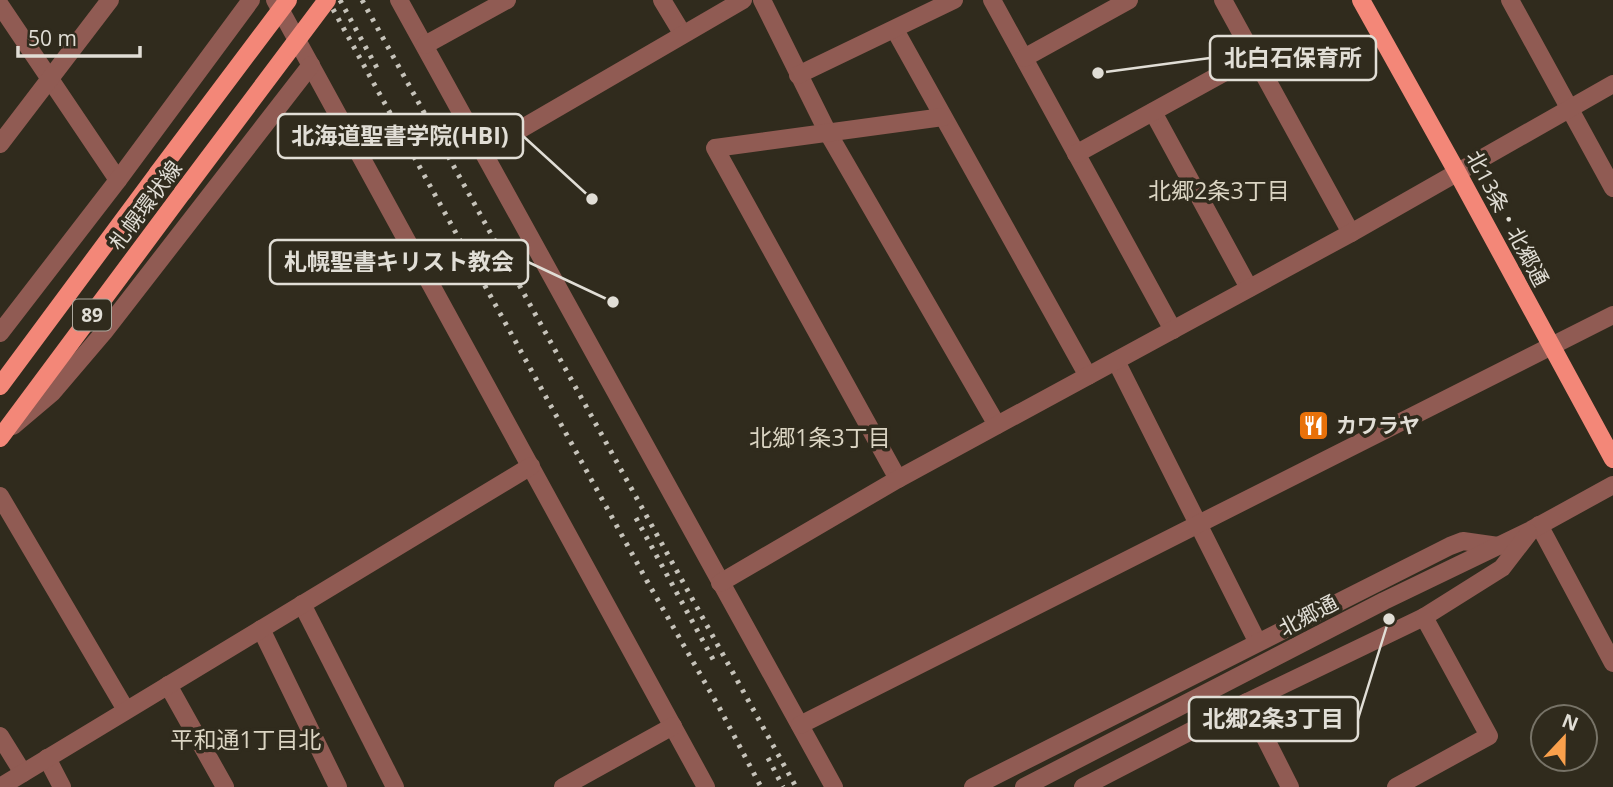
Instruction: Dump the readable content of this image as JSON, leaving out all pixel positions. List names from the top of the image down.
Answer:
{
  "streets": {
    "main road": ["札幌環状線", "北13条・北郷通", "89"],
    "street": ["北郷通"]
  },
  "districts": ["北郷2条3丁目", "北郷1条3丁目", "平和通1丁目北"],
  "places": {
    "other": [
      "北白石保育所",
      "北海道聖書学院(HBI)",
      "札幌聖書キリスト教会",
      "北郷2条3丁目"
    ],
    "restaurant": ["カワラヤ"]
  },
  "scale_bar": "50 m",
  "north": "top"
}
